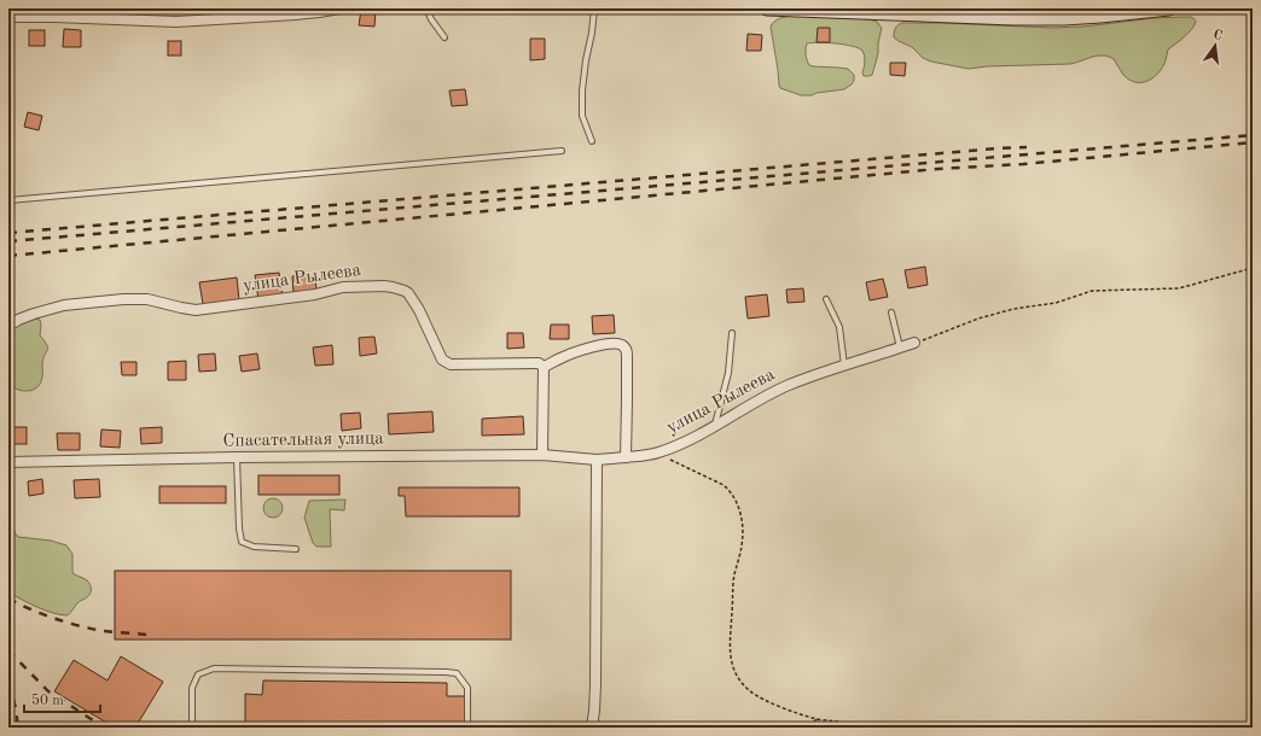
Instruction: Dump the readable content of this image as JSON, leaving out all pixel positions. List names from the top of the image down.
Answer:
{
  "streets": {
    "street": ["улица Рылеева", "Спасательная улица"]
  },
  "crossings": [
    ["улица Рылеева", "Спасательная улица"]
  ],
  "scale_bar": "50 m",
  "north": "top"
}
